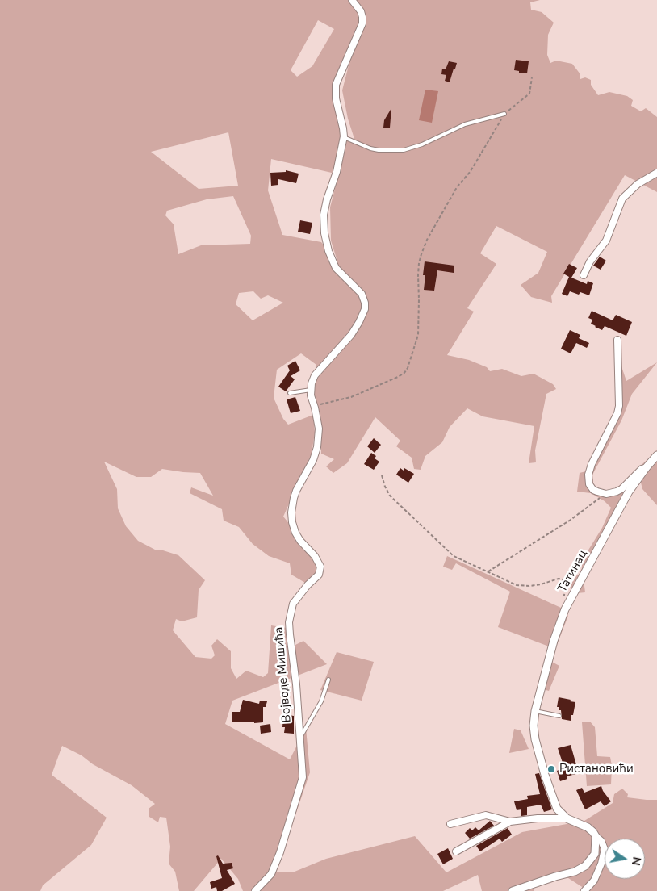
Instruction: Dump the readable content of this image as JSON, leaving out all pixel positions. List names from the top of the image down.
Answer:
{
  "streets": {
    "street": ["Татинац", "Војводе Мишића"]
  },
  "places": ["Ристановићи"],
  "north": "right"
}
